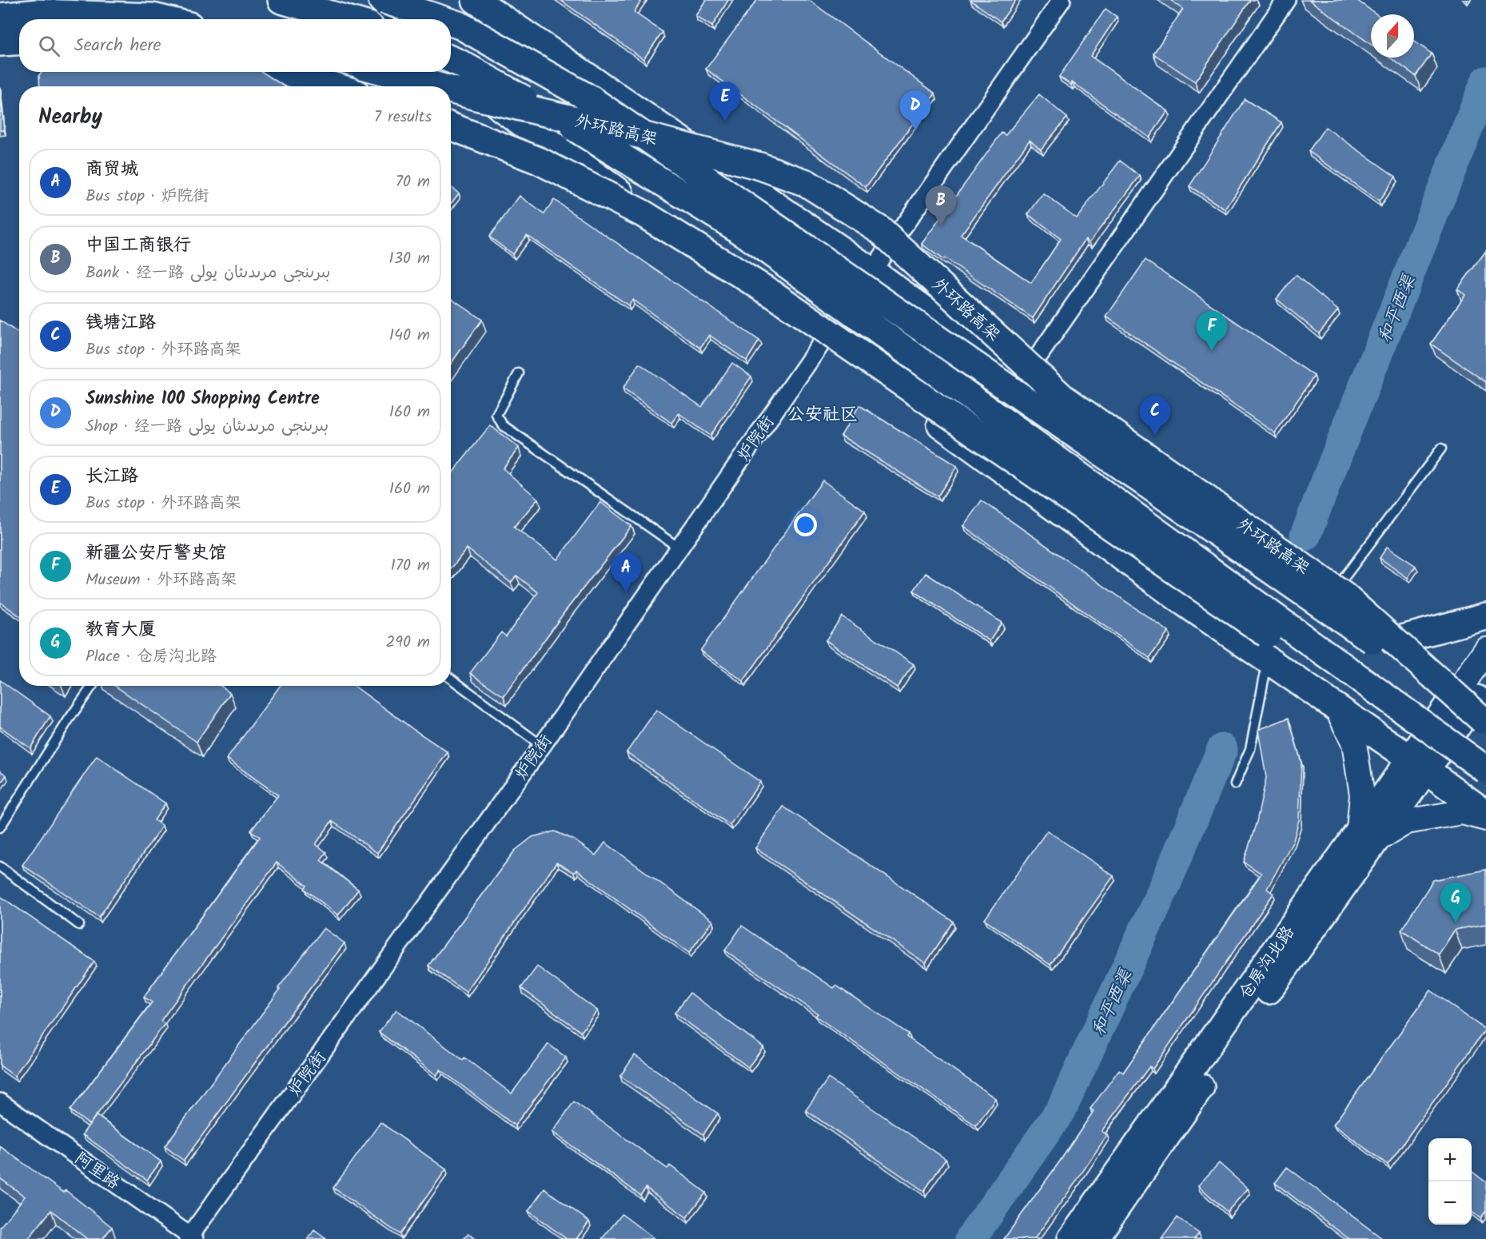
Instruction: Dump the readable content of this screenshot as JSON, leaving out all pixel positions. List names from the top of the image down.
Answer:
{
  "streets": {
    "main road": ["外环路高架", "仓房沟北路"],
    "street": ["炉院街", "阿里路"]
  },
  "crossings": [
    ["外环路高架", "仓房沟北路"],
    ["炉院街", "阿里路"]
  ],
  "districts": ["公安社区"],
  "water": ["和平西渠"],
  "north": "top",
  "page": {
    "search": "Search here",
    "pins": [
      "E",
      "D",
      "B",
      "F",
      "C",
      "A",
      "G"
    ],
    "heading": ["Nearby", "7 results"],
    "list": [
      {
        "mark": "A",
        "name": "商贸城",
        "note": "Bus stop · 炉院街",
        "value": "70 m"
      },
      {
        "mark": "B",
        "name": "中国工商银行",
        "note": "Bank · 经一路 بىرىنجى مرىدىئان يولى",
        "value": "130 m"
      },
      {
        "mark": "C",
        "name": "钱塘江路",
        "note": "Bus stop · 外环路高架",
        "value": "140 m"
      },
      {
        "mark": "D",
        "name": "Sunshine 100 Shopping Centre",
        "note": "Shop · 经一路 بىرىنجى مرىدىئان يولى",
        "value": "160 m"
      },
      {
        "mark": "E",
        "name": "长江路",
        "note": "Bus stop · 外环路高架",
        "value": "160 m"
      },
      {
        "mark": "F",
        "name": "新疆公安厅警史馆",
        "note": "Museum · 外环路高架",
        "value": "170 m"
      },
      {
        "mark": "G",
        "name": "教育大厦",
        "note": "Place · 仓房沟北路",
        "value": "290 m"
      }
    ],
    "map_buttons": ["+", "−"]
  }
}
